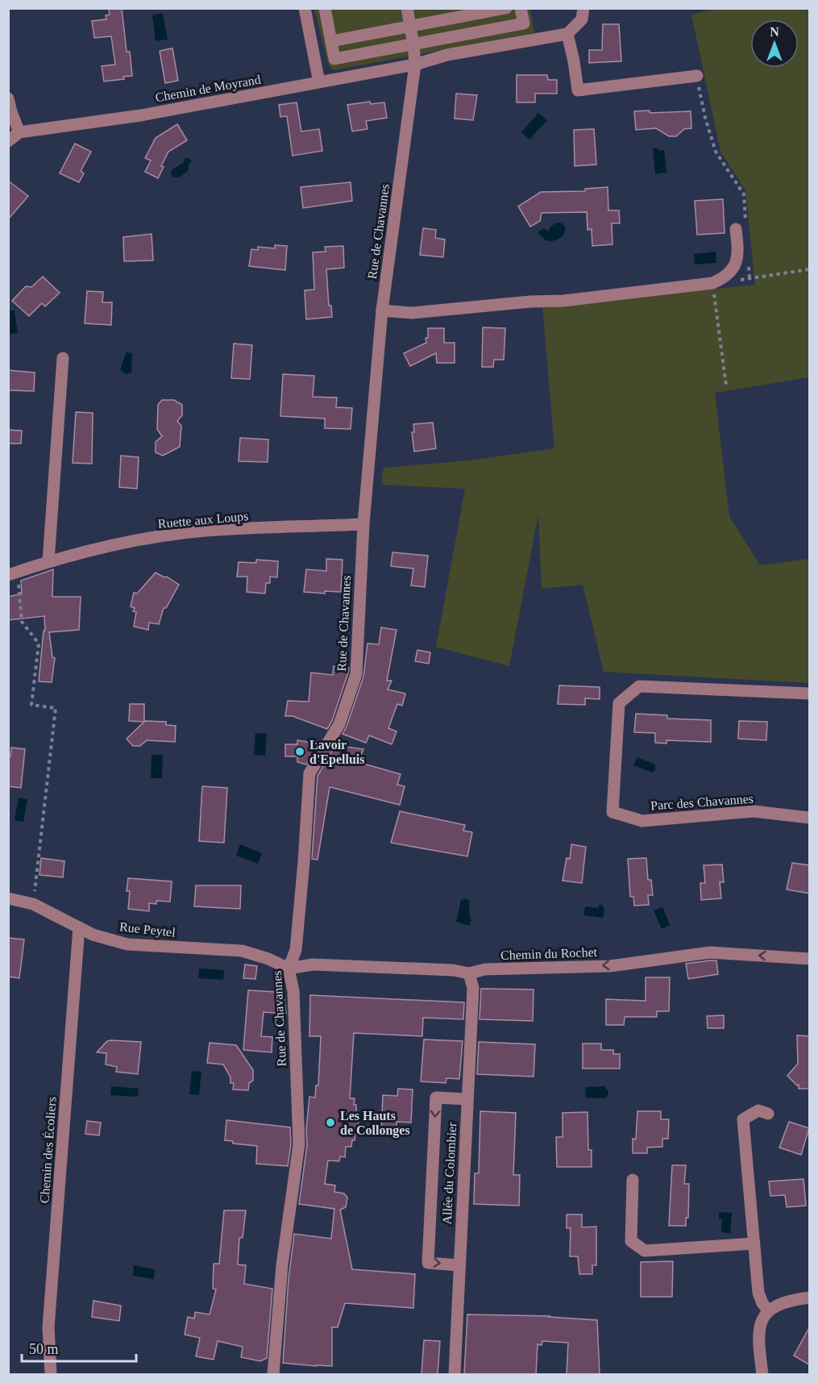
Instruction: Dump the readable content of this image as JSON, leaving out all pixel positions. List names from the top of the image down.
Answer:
{
  "streets": {
    "street": [
      "Chemin de Moyrand",
      "Rue de Chavannes",
      "Ruette aux Loups",
      "Parc des Chavannes",
      "Rue Peytel",
      "Chemin du Rochet",
      "Chemin des Écoliers",
      "Allée du Colombier"
    ]
  },
  "crossings": [
    ["Chemin de Moyrand", "Rue de Chavannes"],
    ["Rue de Chavannes", "Ruette aux Loups"],
    ["Rue de Chavannes", "Rue Peytel"],
    ["Rue de Chavannes", "Chemin du Rochet"],
    ["Rue Peytel", "Chemin du Rochet"],
    ["Rue Peytel", "Chemin des Écoliers"],
    ["Chemin du Rochet", "Allée du Colombier"]
  ],
  "one_way": ["Chemin du Rochet"],
  "places": ["Lavoir d'Epelluis", "Les Hauts de Collonges"],
  "scale_bar": "50 m",
  "north": "top"
}
